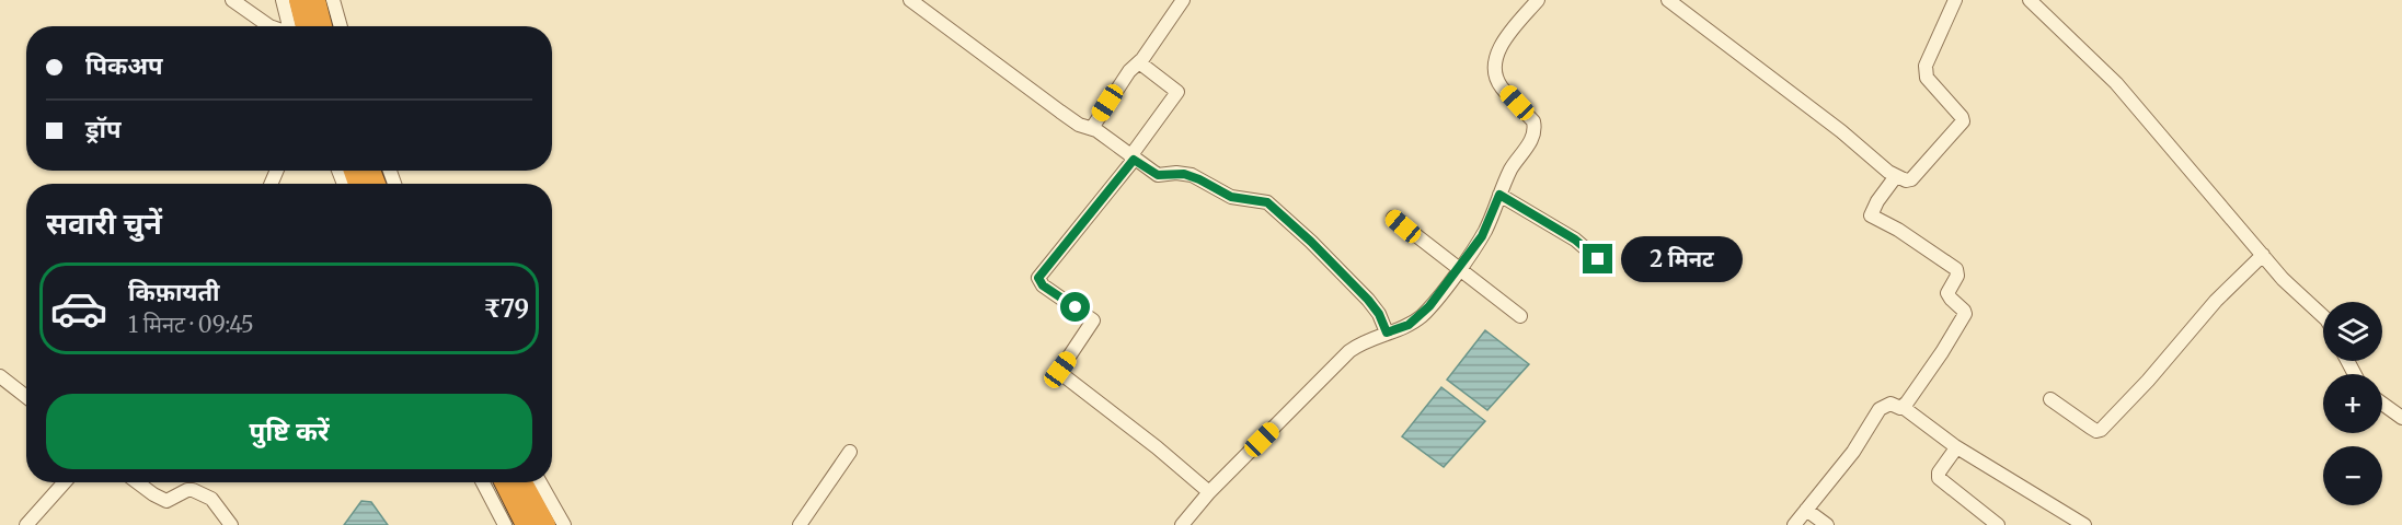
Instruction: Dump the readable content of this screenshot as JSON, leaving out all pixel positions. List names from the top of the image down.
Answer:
{
  "page": {
    "banner": ["पिकअप", "ड्रॉप"],
    "heading": "सवारी चुनें",
    "bubble": "2 मिनट",
    "list": [
      {
        "name": "किफ़ायती",
        "note": "1 मिनट · 09:45",
        "value": "₹79"
      }
    ],
    "map_buttons": ["+", "−"],
    "buttons": "पुष्टि करें"
  }
}
